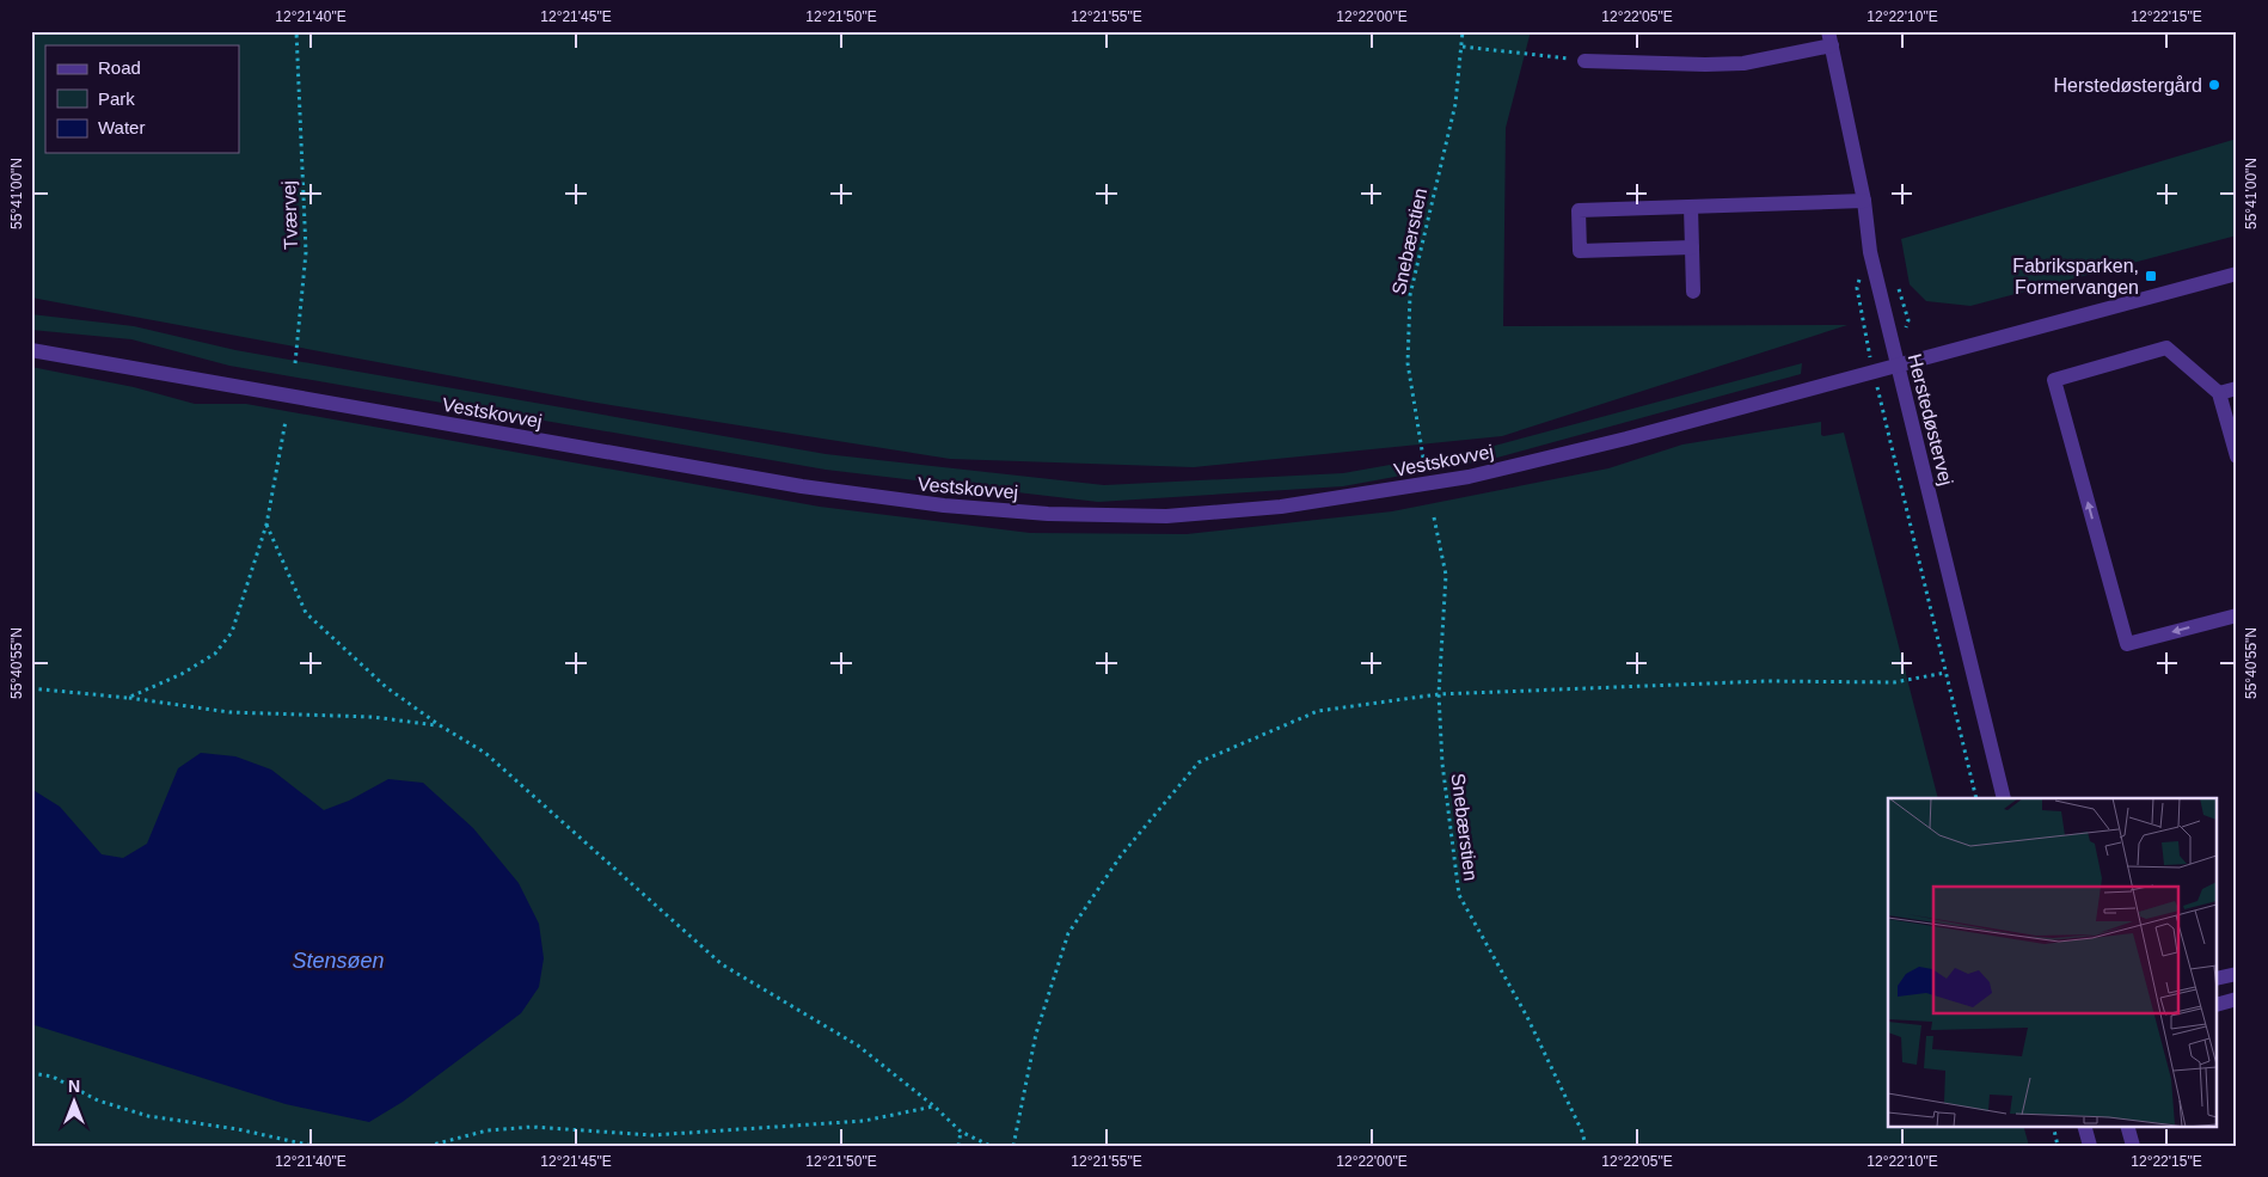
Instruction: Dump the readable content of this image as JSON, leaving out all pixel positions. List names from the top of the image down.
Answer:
{
  "streets": {
    "street": ["Vestskovvej", "Herstedøstervej"],
    "path": ["Tværvej", "Snebærstien"]
  },
  "crossings": [
    ["Vestskovvej", "Herstedøstervej"]
  ],
  "water": ["Stensøen"],
  "places": {
    "other": ["Herstedøstergård"],
    "transit": ["Fabriksparken, Formervangen"]
  },
  "legend": ["Road", "Park", "Water"],
  "north": "top",
  "coordinates": [
    "12°21'40\"E",
    "12°21'45\"E",
    "12°21'50\"E",
    "12°21'55\"E",
    "12°22'00\"E",
    "12°22'05\"E",
    "12°22'10\"E",
    "12°22'15\"E",
    "55°41'00\"N",
    "55°40'55\"N"
  ]
}
